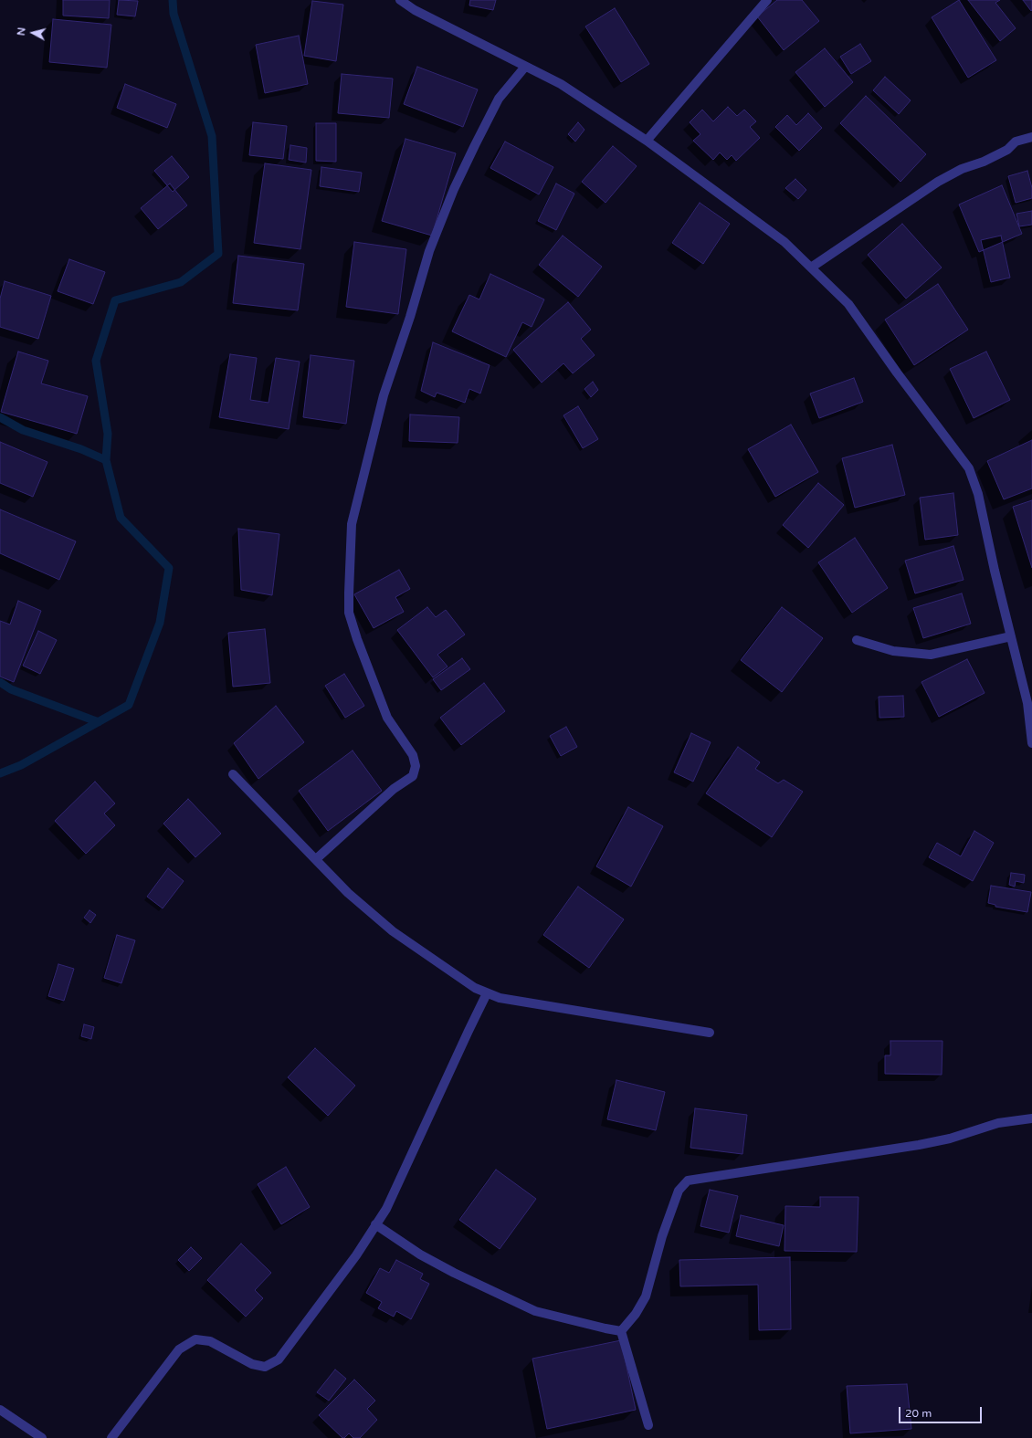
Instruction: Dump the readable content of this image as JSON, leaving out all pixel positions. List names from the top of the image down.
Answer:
{
  "scale_bar": "20 m",
  "north": "left"
}
